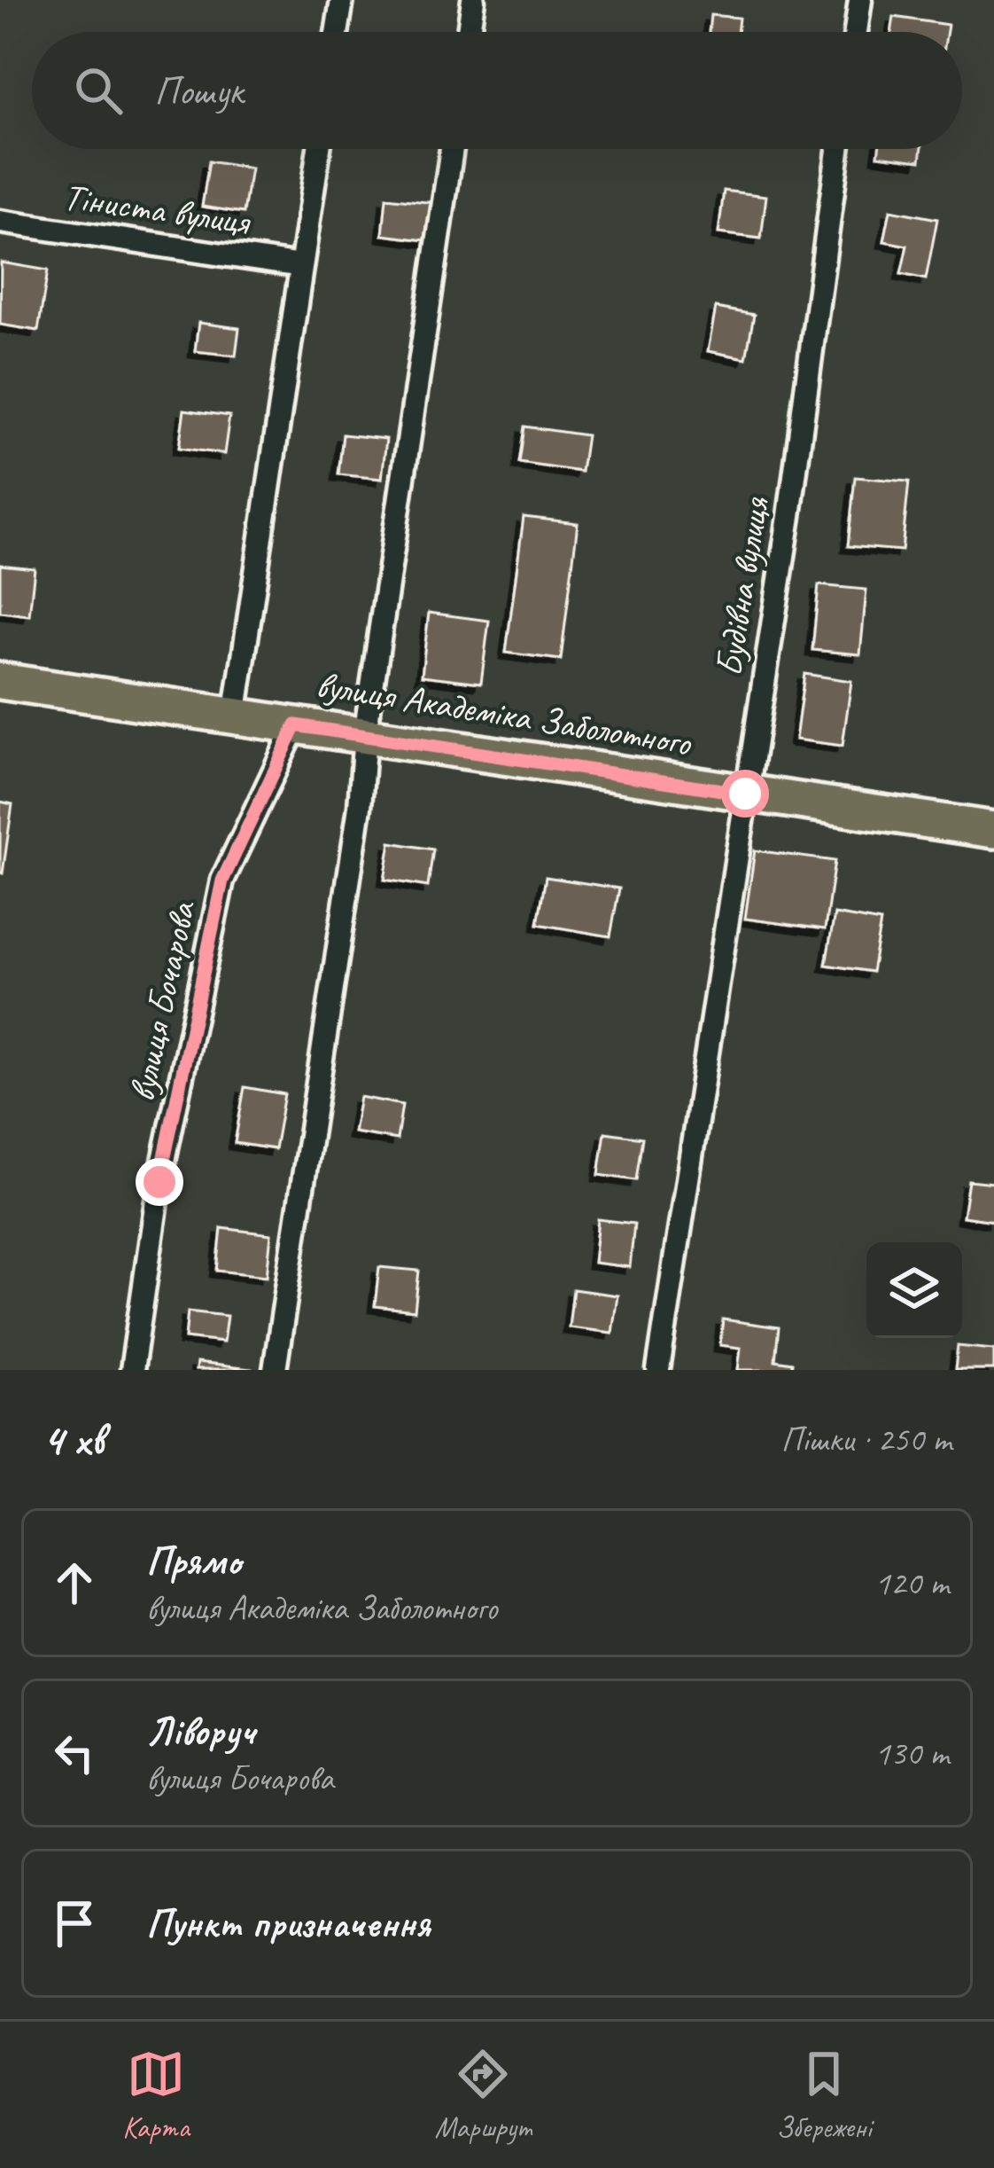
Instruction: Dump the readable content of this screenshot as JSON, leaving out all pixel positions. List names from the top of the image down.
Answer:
{
  "streets": {
    "main road": ["вулиця Академіка Заболотного"],
    "street": ["Тіниста вулиця", "Будівна вулиця", "вулиця Бочарова"]
  },
  "crossings": [
    ["Будівна вулиця", "вулиця Академіка Заболотного"],
    ["вулиця Академіка Заболотного", "вулиця Бочарова"]
  ],
  "page": {
    "search": "Пошук",
    "heading": ["4 хв", "Пішки · 250 m"],
    "list": [
      ["Прямо", "вулиця Академіка Заболотного", "120 m"],
      ["Ліворуч", "вулиця Бочарова", "130 m"],
      "Пункт призначення"
    ],
    "nav": ["Карта", "Маршрут", "Збережені"]
  }
}
